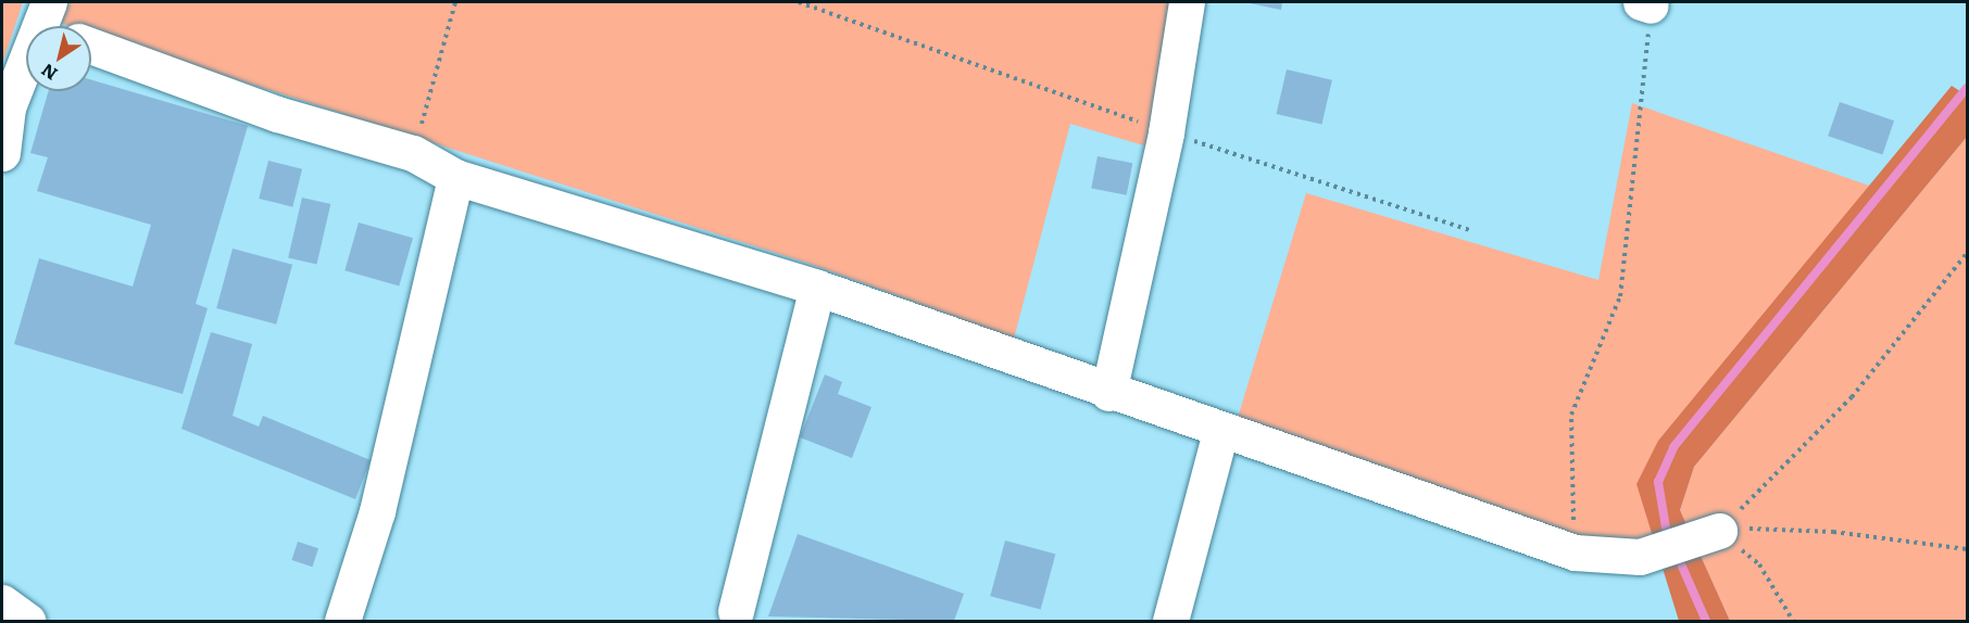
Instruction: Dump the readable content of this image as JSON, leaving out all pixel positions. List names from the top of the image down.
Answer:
{
  "north": "bottom left"
}
